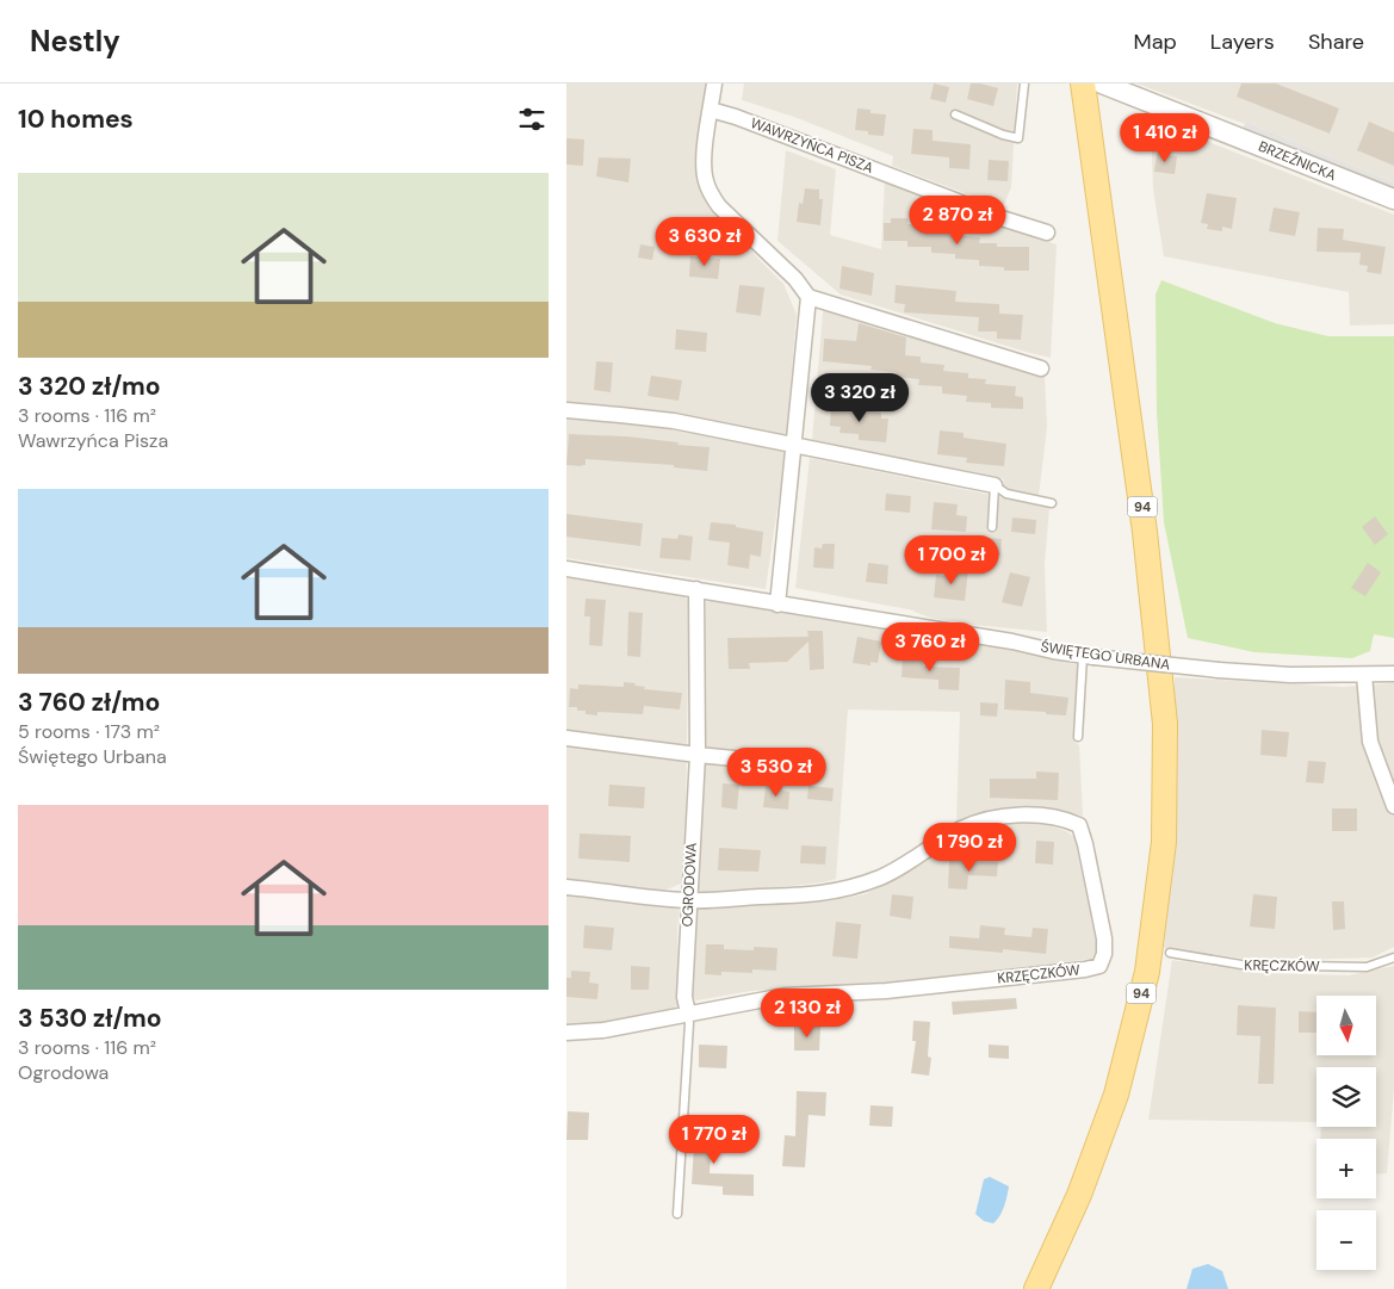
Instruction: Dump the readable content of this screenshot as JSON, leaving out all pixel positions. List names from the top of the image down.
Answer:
{
  "streets": {
    "main road": ["94"],
    "street": [
      "WAWRZYŃCA PISZA",
      "BRZEŹNICKA",
      "ŚWIĘTEGO URBANA",
      "OGRODOWA",
      "KRZĘCZKÓW"
    ],
    "lane": ["KRĘCZKÓW"]
  },
  "crossings": [
    ["ŚWIĘTEGO URBANA", "OGRODOWA"],
    ["OGRODOWA", "KRZĘCZKÓW"]
  ],
  "north": "bottom",
  "page": {
    "header": "Nestly",
    "nav": ["Map", "Layers", "Share"],
    "heading": "10 homes",
    "price": [
      "1 410 zł",
      "2 870 zł",
      "3 630 zł",
      "3 320 zł",
      "1 700 zł",
      "3 760 zł",
      "3 530 zł",
      "1 790 zł",
      "2 130 zł",
      "1 770 zł"
    ],
    "list": [
      {
        "name": "3 320 zł/mo",
        "note": "3 rooms · 116 m² · Wawrzyńca Pisza"
      },
      {
        "name": "3 760 zł/mo",
        "note": "5 rooms · 173 m² · Świętego Urbana"
      },
      {
        "name": "3 530 zł/mo",
        "note": "3 rooms · 116 m² · Ogrodowa"
      }
    ],
    "map_buttons": ["+", "−"]
  }
}
